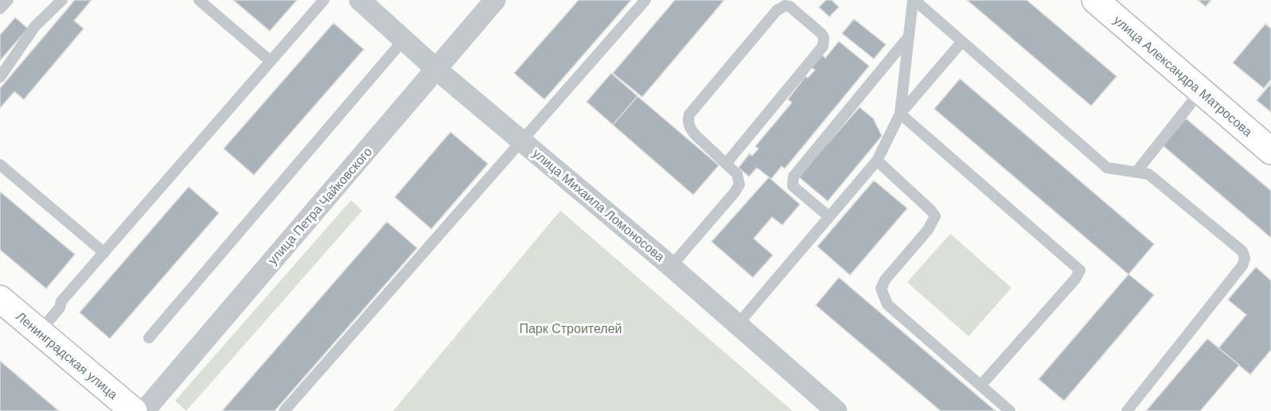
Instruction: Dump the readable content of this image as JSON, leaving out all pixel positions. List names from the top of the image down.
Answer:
{
  "streets": {
    "street": [
      "улица Александра Матросова",
      "улица Михаила Ломоносова",
      "улица Петра Чайковского",
      "Ленинградская улица"
    ]
  },
  "crossings": [
    ["улица Михаила Ломоносова", "улица Петра Чайковского"]
  ],
  "parks": ["Парк Строителей"]
}
